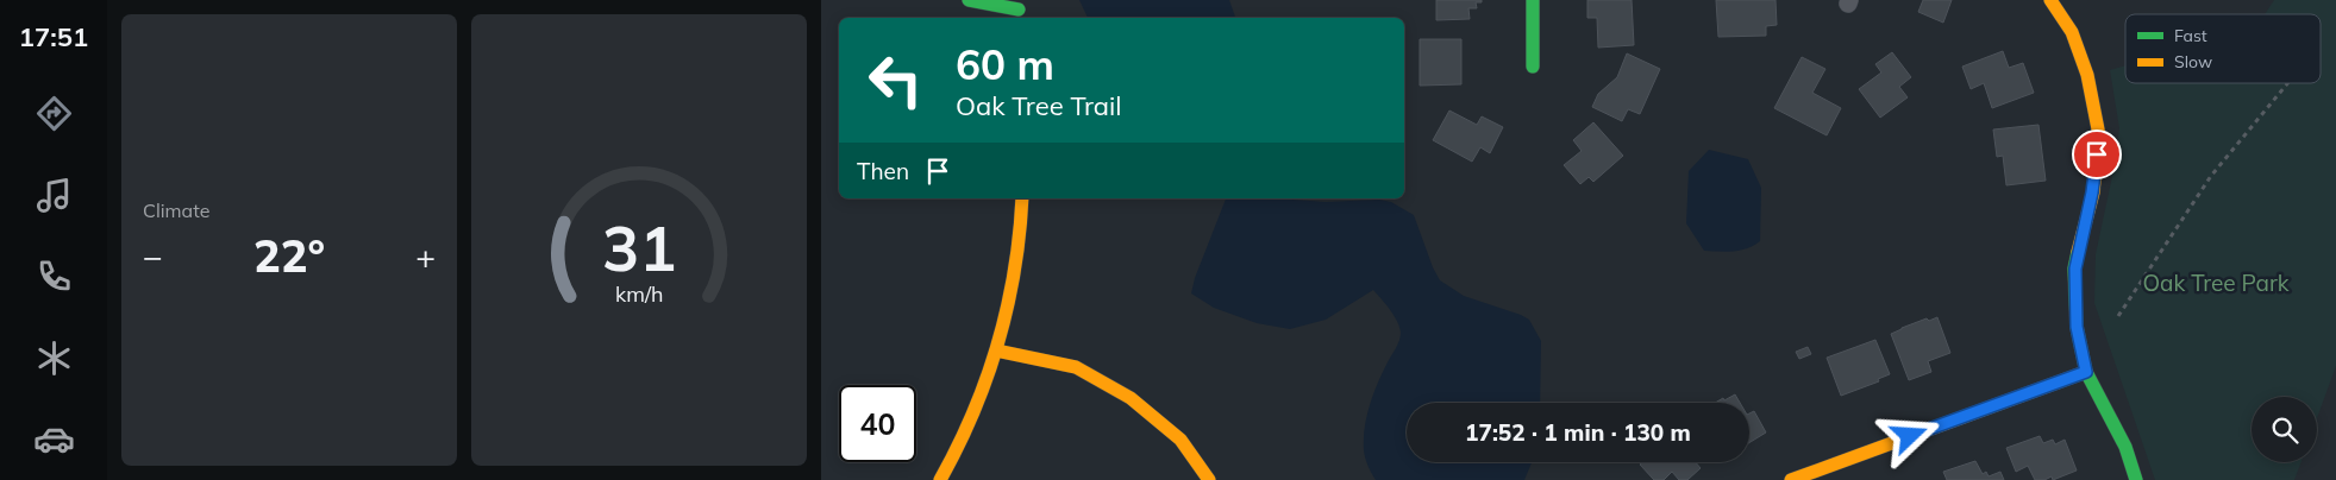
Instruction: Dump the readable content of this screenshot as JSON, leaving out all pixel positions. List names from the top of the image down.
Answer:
{
  "parks": ["Oak Tree Park"],
  "legend": ["Fast", "Slow"],
  "page": {
    "tabs": "17:51",
    "tile": "Climate",
    "turn": ["60 m", "Oak Tree Trail"],
    "then": "Then",
    "heat": ["−", "22°", "+"],
    "limit": "40",
    "trip": "17:52 · 1 min · 130 m",
    "gauge": ["31", "km/h"]
  }
}
